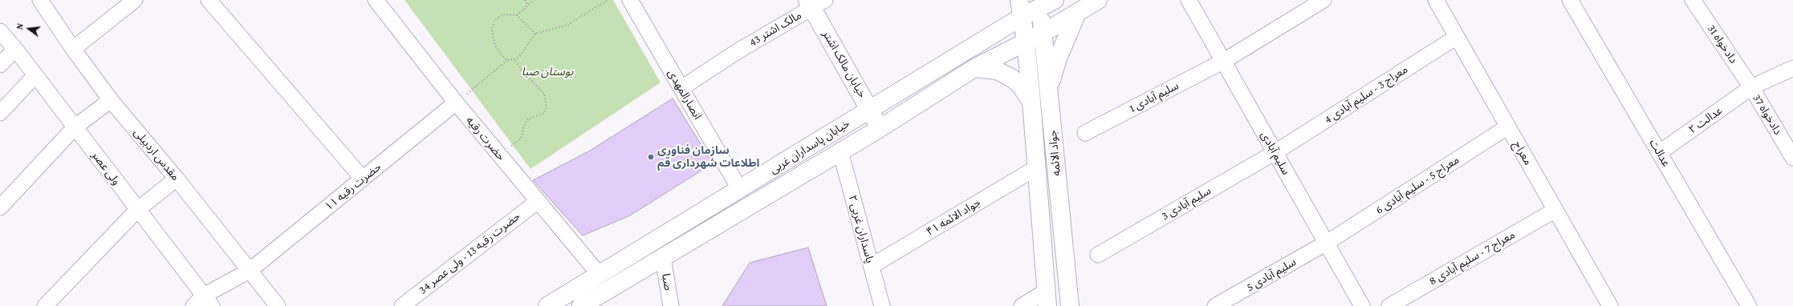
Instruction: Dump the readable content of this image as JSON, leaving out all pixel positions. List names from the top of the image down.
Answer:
{
  "streets": {
    "street": [
      "مالک اشتر 43",
      "دادخواه 31",
      "خیابان مالک اشتر",
      "انصارالمهدی",
      "معراج 3 - سلیم آبادی 4",
      "سلیم آبادی 1",
      "دادخواه 37",
      "عدالت ۲",
      "حضرت رقیه",
      "خیابان پاسداران غربی",
      "جواد الائمه",
      "سلیم آبادی",
      "معراج",
      "عدالت",
      "مقدس اردبیلی",
      "ولی عصر",
      "معراج 5 - سلیم آبادی 6",
      "حضرت رقیه ۱۱",
      "سلیم آبادی 3",
      "جواد الائمه ۴۱",
      "پاسداران غربی ۲",
      "حضرت رقیه 13 - ولی عصر 34",
      "معراج 7 - سلیم آبادی 8",
      "سلیم آبادی 5",
      "صبا"
    ]
  },
  "crossings": [
    ["مالک اشتر 43", "خیابان مالک اشتر"],
    ["مالک اشتر 43", "انصارالمهدی"],
    ["دادخواه 31", "دادخواه 37"],
    ["دادخواه 31", "عدالت ۲"],
    ["خیابان مالک اشتر", "خیابان پاسداران غربی"],
    ["انصارالمهدی", "خیابان پاسداران غربی"],
    ["معراج 3 - سلیم آبادی 4", "سلیم آبادی"],
    ["معراج 3 - سلیم آبادی 4", "معراج"],
    ["معراج 3 - سلیم آبادی 4", "سلیم آبادی 3"],
    ["سلیم آبادی 1", "سلیم آبادی"],
    ["دادخواه 37", "عدالت ۲"],
    ["عدالت ۲", "عدالت"],
    ["حضرت رقیه", "خیابان پاسداران غربی"],
    ["حضرت رقیه", "حضرت رقیه ۱۱"],
    ["حضرت رقیه", "حضرت رقیه 13 - ولی عصر 34"],
    ["خیابان پاسداران غربی", "جواد الائمه"],
    ["خیابان پاسداران غربی", "پاسداران غربی ۲"],
    ["خیابان پاسداران غربی", "صبا"],
    ["جواد الائمه", "جواد الائمه ۴۱"],
    ["سلیم آبادی", "معراج 5 - سلیم آبادی 6"],
    ["سلیم آبادی", "سلیم آبادی 3"],
    ["سلیم آبادی", "سلیم آبادی 5"],
    ["معراج", "معراج 5 - سلیم آبادی 6"],
    ["معراج", "معراج 7 - سلیم آبادی 8"],
    ["مقدس اردبیلی", "حضرت رقیه ۱۱"],
    ["ولی عصر", "حضرت رقیه ۱۱"],
    ["معراج 5 - سلیم آبادی 6", "سلیم آبادی 5"],
    ["جواد الائمه ۴۱", "پاسداران غربی ۲"]
  ],
  "parks": ["بوستان صبا"],
  "places": ["سازمان فناوری اطلاعات شهرداری قم"],
  "north": "left"
}
